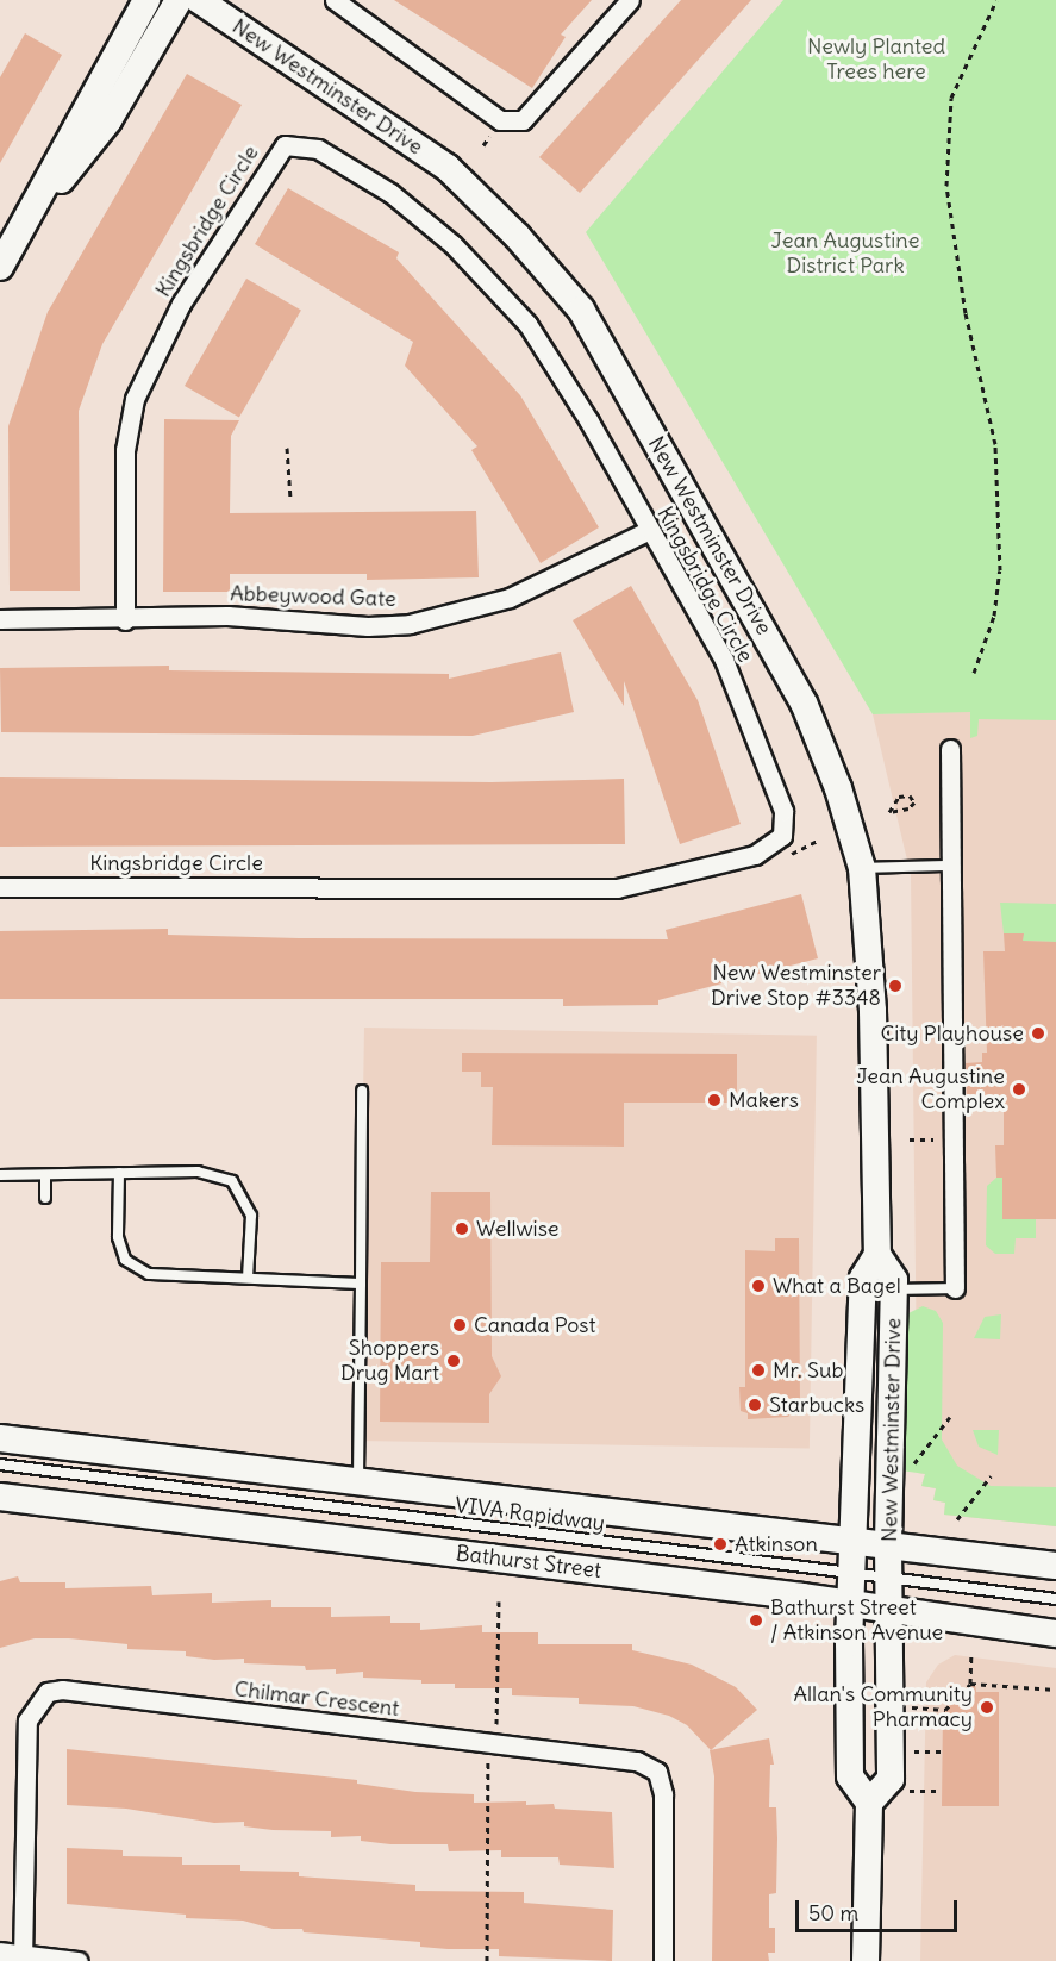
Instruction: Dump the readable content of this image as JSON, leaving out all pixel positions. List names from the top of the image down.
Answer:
{
  "streets": {
    "street": [
      "New Westminster Drive",
      "Kingsbridge Circle",
      "Abbeywood Gate",
      "Bathurst Street",
      "Chilmar Crescent"
    ],
    "lane": ["VIVA Rapidway"]
  },
  "crossings": [
    ["New Westminster Drive", "VIVA Rapidway"],
    ["New Westminster Drive", "Bathurst Street"],
    ["Kingsbridge Circle", "Abbeywood Gate"]
  ],
  "parks": ["Newly Planted Trees here", "Jean Augustine District Park"],
  "places": [
    "New Westminster Drive Stop #3348",
    "City Playhouse",
    "Jean Augustine Complex",
    "Makers",
    "Wellwise",
    "What a Bagel",
    "Canada Post",
    "Shoppers Drug Mart",
    "Mr. Sub",
    "Starbucks",
    "Atkinson",
    "Bathurst Street / Atkinson Avenue",
    "Allan's Community Pharmacy"
  ],
  "scale_bar": "50 m"
}
